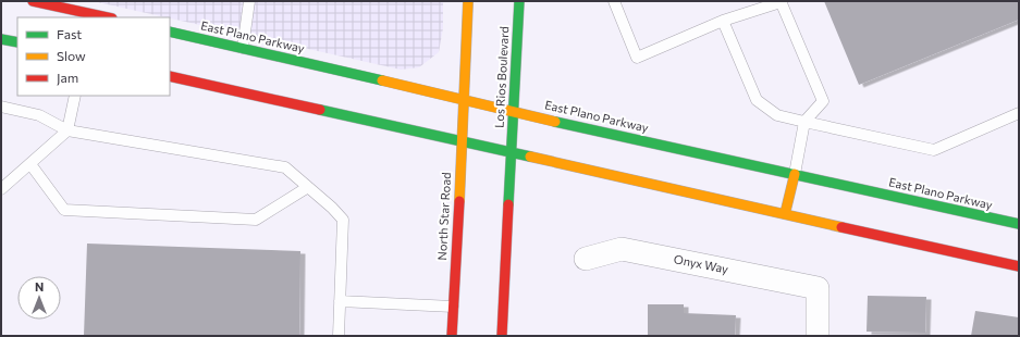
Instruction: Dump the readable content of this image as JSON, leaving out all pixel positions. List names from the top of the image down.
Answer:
{
  "streets": {
    "main road": ["East Plano Parkway", "Los Rios Boulevard", "North Star Road"],
    "street": ["Onyx Way"]
  },
  "crossings": [
    ["East Plano Parkway", "Los Rios Boulevard"],
    ["East Plano Parkway", "North Star Road"]
  ],
  "legend": ["Fast", "Slow", "Jam"],
  "north": "top"
}
